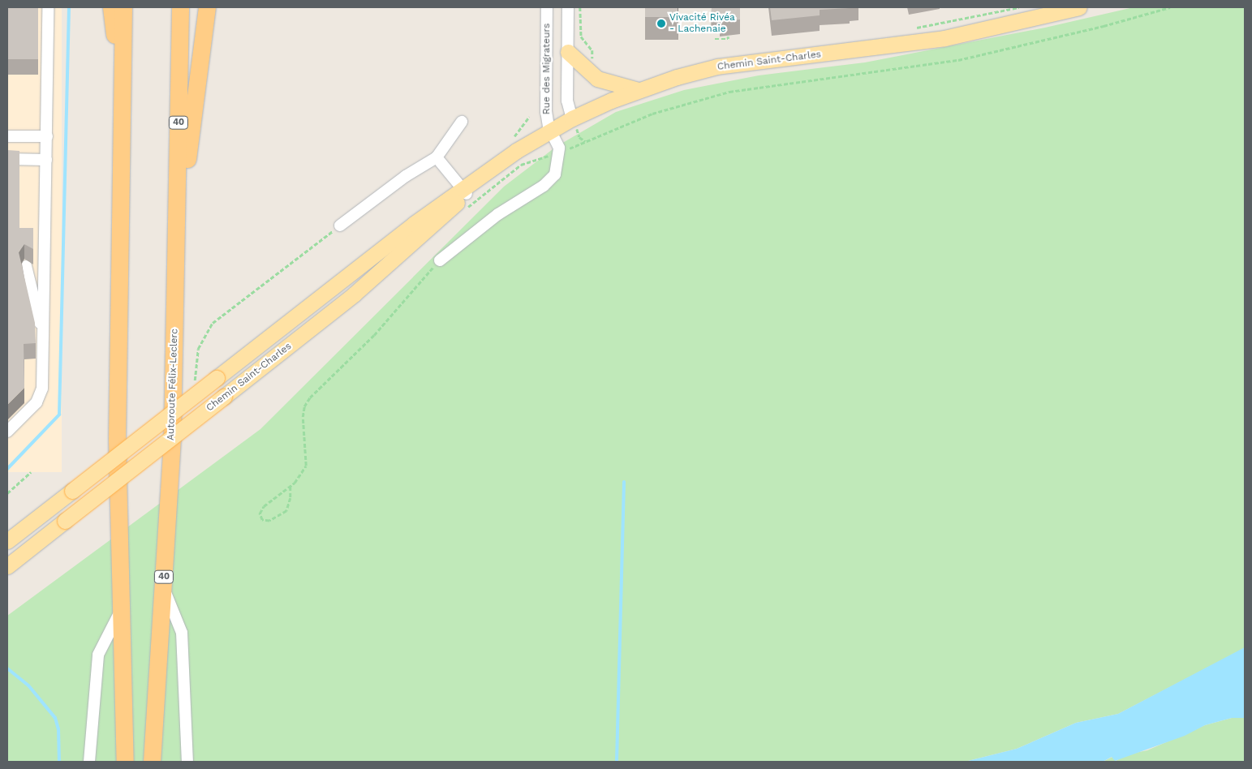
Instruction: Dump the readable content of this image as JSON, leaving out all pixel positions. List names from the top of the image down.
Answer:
{
  "streets": {
    "highway": ["40", "Autoroute Félix-Leclerc"],
    "main road": ["Chemin Saint-Charles"],
    "street": ["Rue des Migrateurs"]
  },
  "crossings": [
    ["Chemin Saint-Charles", "Rue des Migrateurs"]
  ],
  "places": ["Vivacité Rivéa - Lachenaie"]
}
